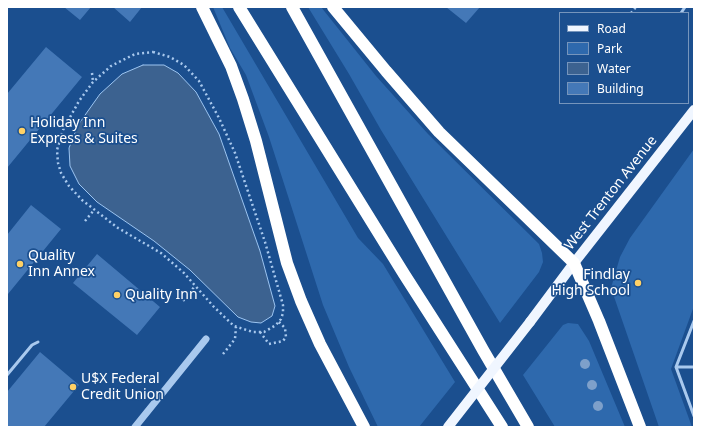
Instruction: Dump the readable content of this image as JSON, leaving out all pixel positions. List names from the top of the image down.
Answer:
{
  "streets": {
    "main road": ["West Trenton Avenue"]
  },
  "places": [
    "Holiday Inn Express & Suites",
    "Quality Inn Annex",
    "Findlay High School",
    "Quality Inn",
    "U$X Federal Credit Union"
  ],
  "legend": [
    "Road",
    "Park",
    "Water",
    "Building"
  ]
}
